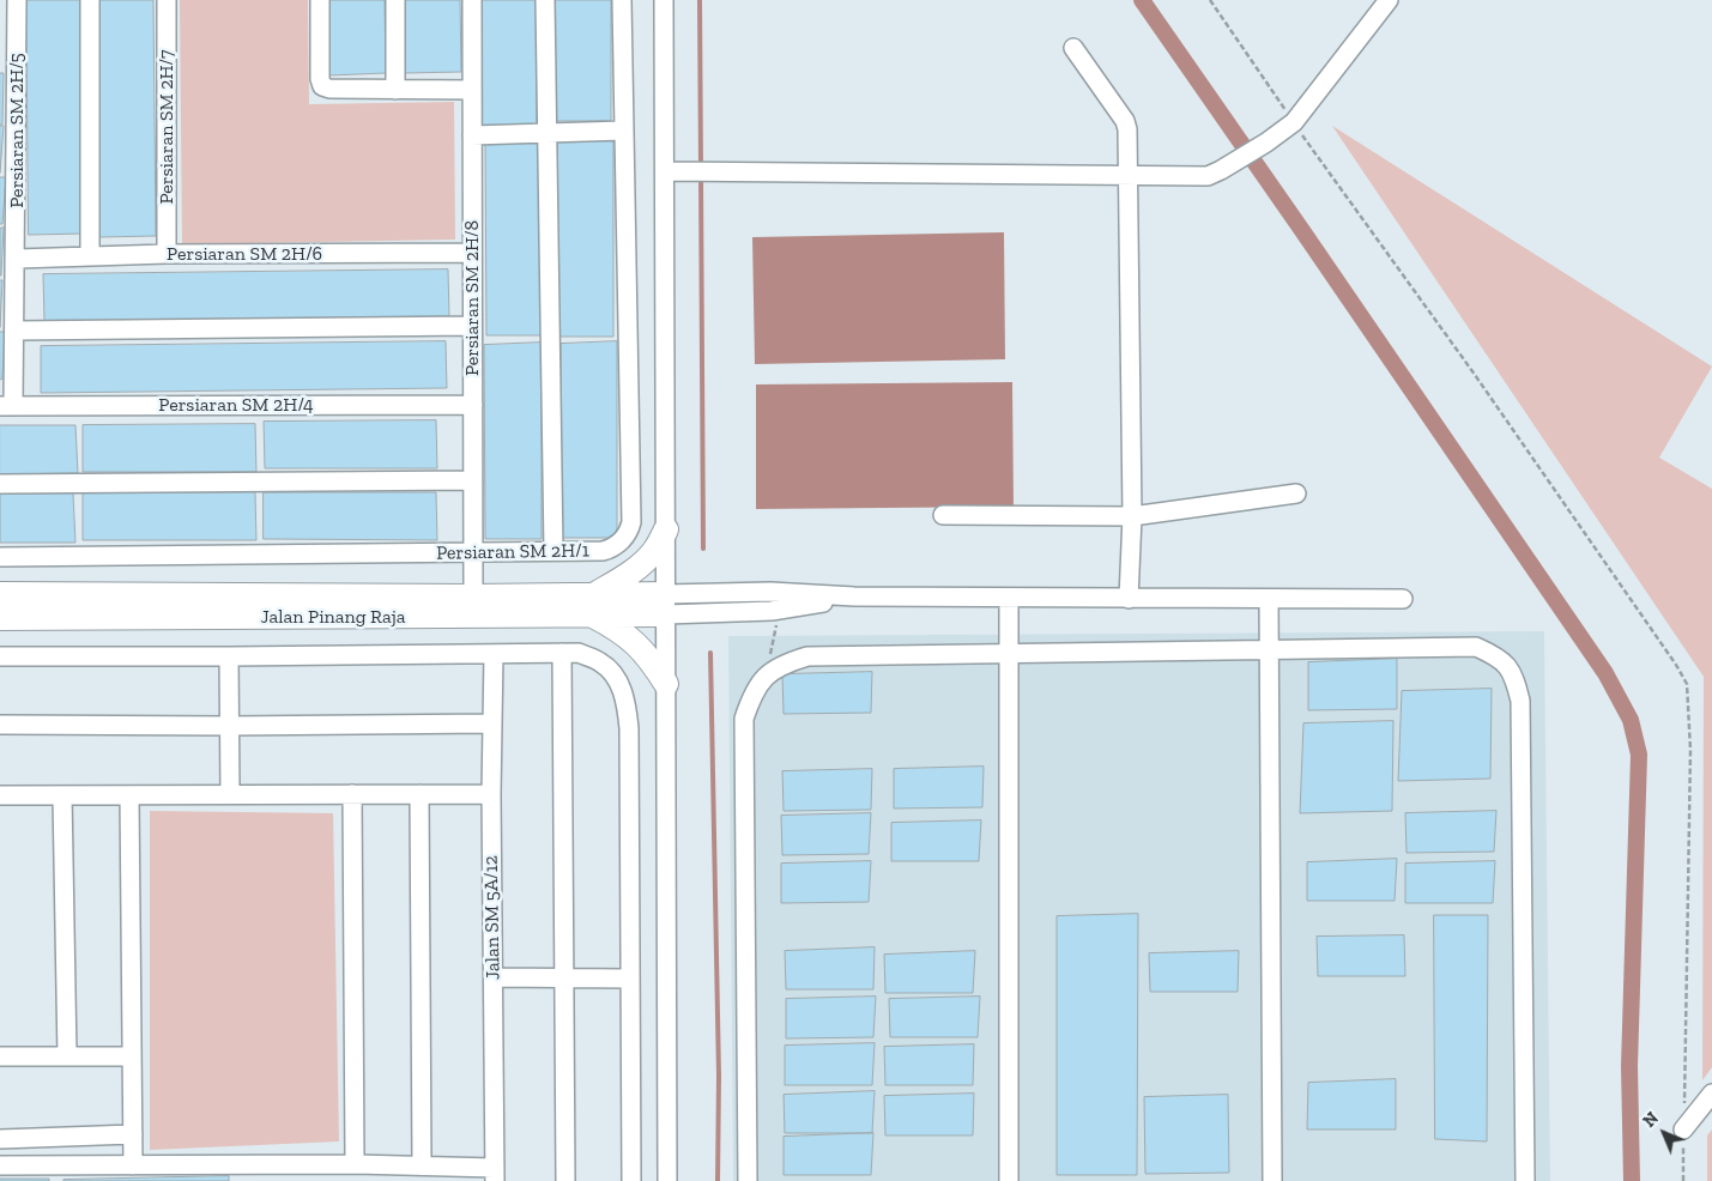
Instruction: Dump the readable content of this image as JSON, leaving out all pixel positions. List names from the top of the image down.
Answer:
{
  "streets": {
    "main road": ["Jalan Pinang Raja"],
    "street": [
      "Persiaran SM 2H/7",
      "Persiaran SM 2H/5",
      "Persiaran SM 2H/6",
      "Persiaran SM 2H/8",
      "Persiaran SM 2H/4",
      "Persiaran SM 2H/1",
      "Jalan SM 5A/12"
    ]
  },
  "crossings": [
    ["Persiaran SM 2H/7", "Persiaran SM 2H/6"],
    ["Persiaran SM 2H/5", "Persiaran SM 2H/6"],
    ["Persiaran SM 2H/5", "Persiaran SM 2H/4"],
    ["Persiaran SM 2H/6", "Persiaran SM 2H/8"],
    ["Persiaran SM 2H/8", "Persiaran SM 2H/4"],
    ["Persiaran SM 2H/8", "Persiaran SM 2H/1"]
  ],
  "north": "top left"
}
